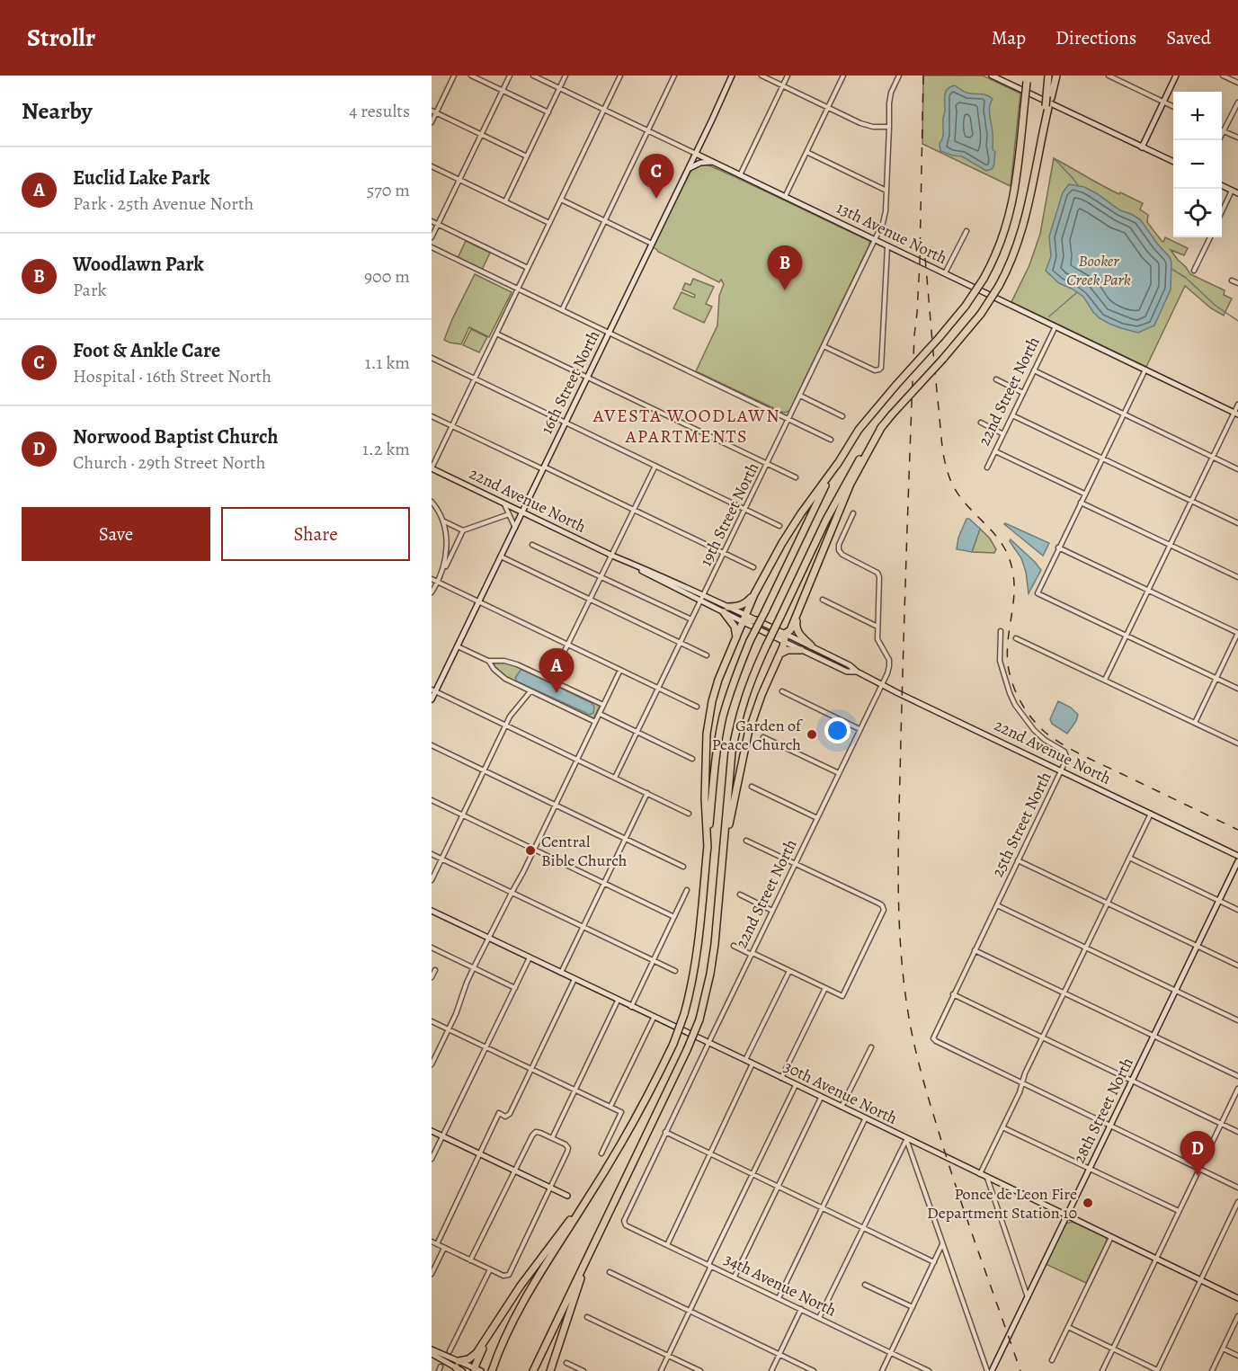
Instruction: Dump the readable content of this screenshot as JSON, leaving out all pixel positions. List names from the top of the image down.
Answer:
{
  "streets": {
    "street": [
      "13th Avenue North",
      "16th Street North",
      "22nd Street North",
      "22nd Avenue North",
      "19th Street North",
      "25th Street North",
      "30th Avenue North",
      "28th Street North",
      "34th Avenue North"
    ]
  },
  "crossings": [
    ["13th Avenue North", "16th Street North"],
    ["13th Avenue North", "22nd Street North"],
    ["13th Avenue North", "19th Street North"],
    ["16th Street North", "22nd Avenue North"],
    ["22nd Street North", "22nd Avenue North"],
    ["22nd Street North", "30th Avenue North"],
    ["22nd Street North", "34th Avenue North"],
    ["22nd Avenue North", "19th Street North"],
    ["22nd Avenue North", "25th Street North"],
    ["30th Avenue North", "28th Street North"]
  ],
  "districts": ["AVESTA WOODLAWN APARTMENTS"],
  "parks": ["Booker Creek Park"],
  "places": ["Garden of Peace Church", "Central Bible Church", "Ponce de Leon Fire Department Station 10"],
  "page": {
    "header": "Strollr",
    "nav": ["Map", "Directions", "Saved"],
    "heading": ["Nearby", "4 results"],
    "map_buttons": ["+", "−"],
    "list": [
      {
        "mark": "A",
        "name": "Euclid Lake Park",
        "note": "Park · 25th Avenue North",
        "value": "570 m"
      },
      {
        "mark": "B",
        "name": "Woodlawn Park",
        "note": "Park",
        "value": "900 m"
      },
      {
        "mark": "C",
        "name": "Foot & Ankle Care",
        "note": "Hospital · 16th Street North",
        "value": "1.1 km"
      },
      {
        "mark": "D",
        "name": "Norwood Baptist Church",
        "note": "Church · 29th Street North",
        "value": "1.2 km"
      }
    ],
    "pins": [
      "C",
      "B",
      "A",
      "D"
    ],
    "buttons": ["Save", "Share"]
  }
}
